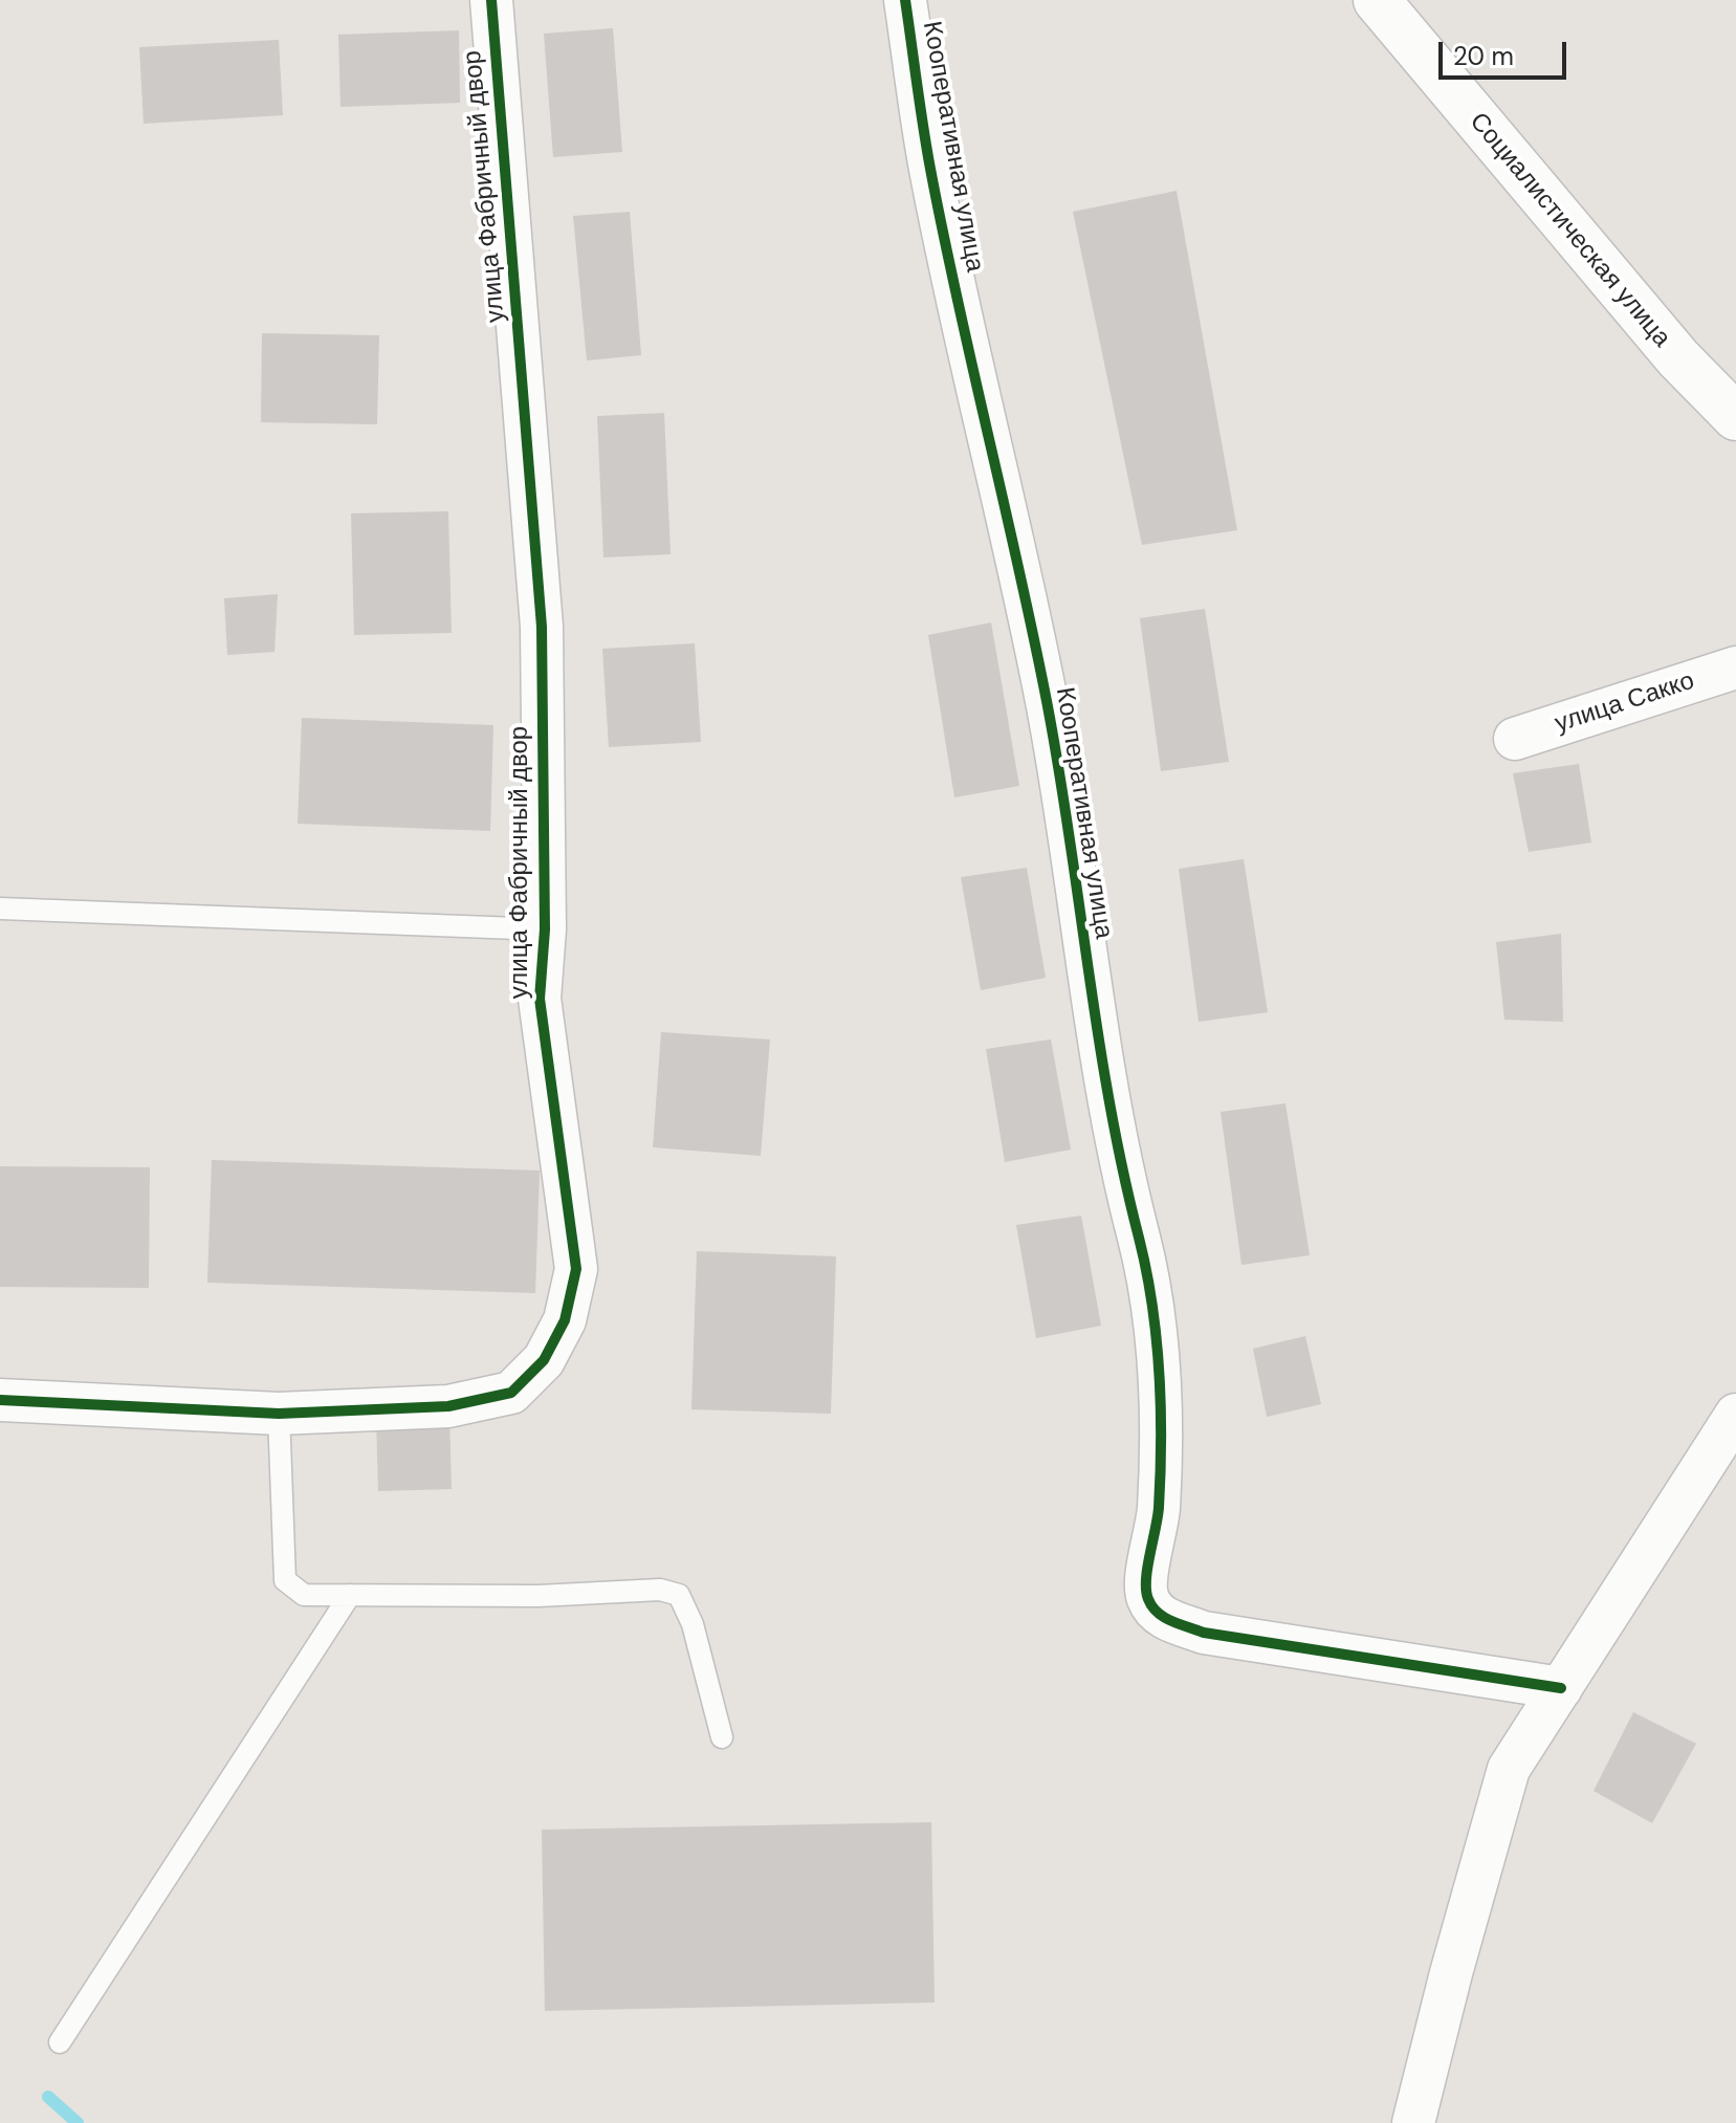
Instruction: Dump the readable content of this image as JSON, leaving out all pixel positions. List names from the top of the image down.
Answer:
{
  "streets": {
    "street": [
      "Кооперативная улица",
      "улица Фабричный двор",
      "Социалистическая улица",
      "улица Сакко"
    ]
  },
  "scale_bar": "20 m"
}
